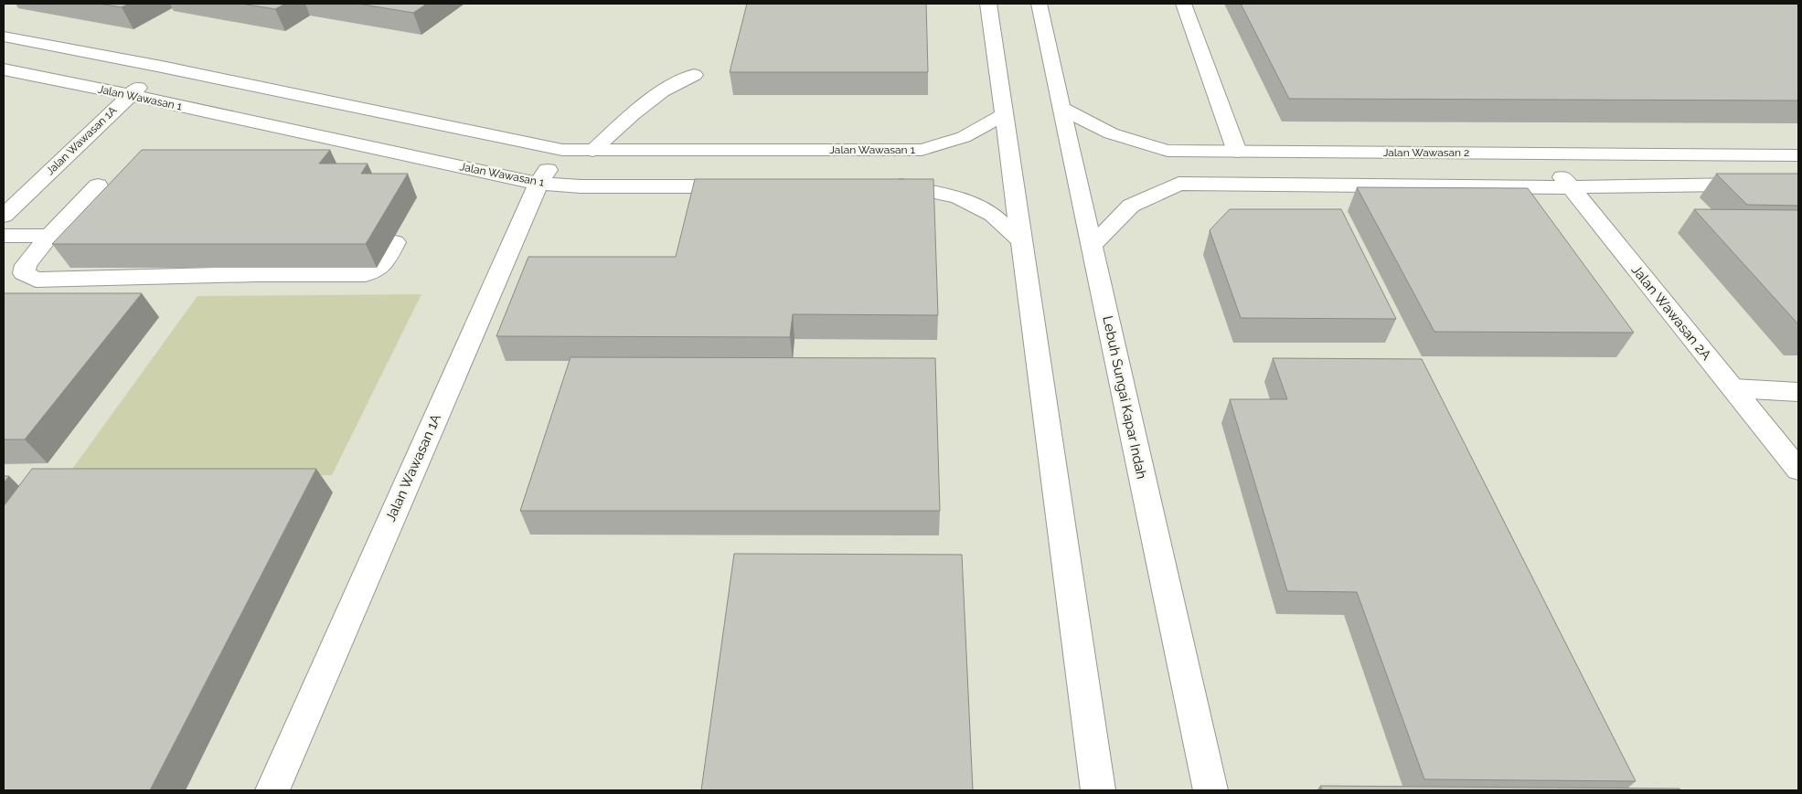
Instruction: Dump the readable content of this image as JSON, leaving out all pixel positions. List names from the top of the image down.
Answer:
{
  "streets": {
    "street": [
      "Jalan Wawasan 1",
      "Jalan Wawasan 1A",
      "Jalan Wawasan 2",
      "Jalan Wawasan 2A",
      "Lebuh Sungai Kapar Indah"
    ]
  },
  "crossings": [
    ["Jalan Wawasan 1", "Jalan Wawasan 1A"],
    ["Jalan Wawasan 2", "Jalan Wawasan 2A"],
    ["Jalan Wawasan 2", "Lebuh Sungai Kapar Indah"]
  ]
}
